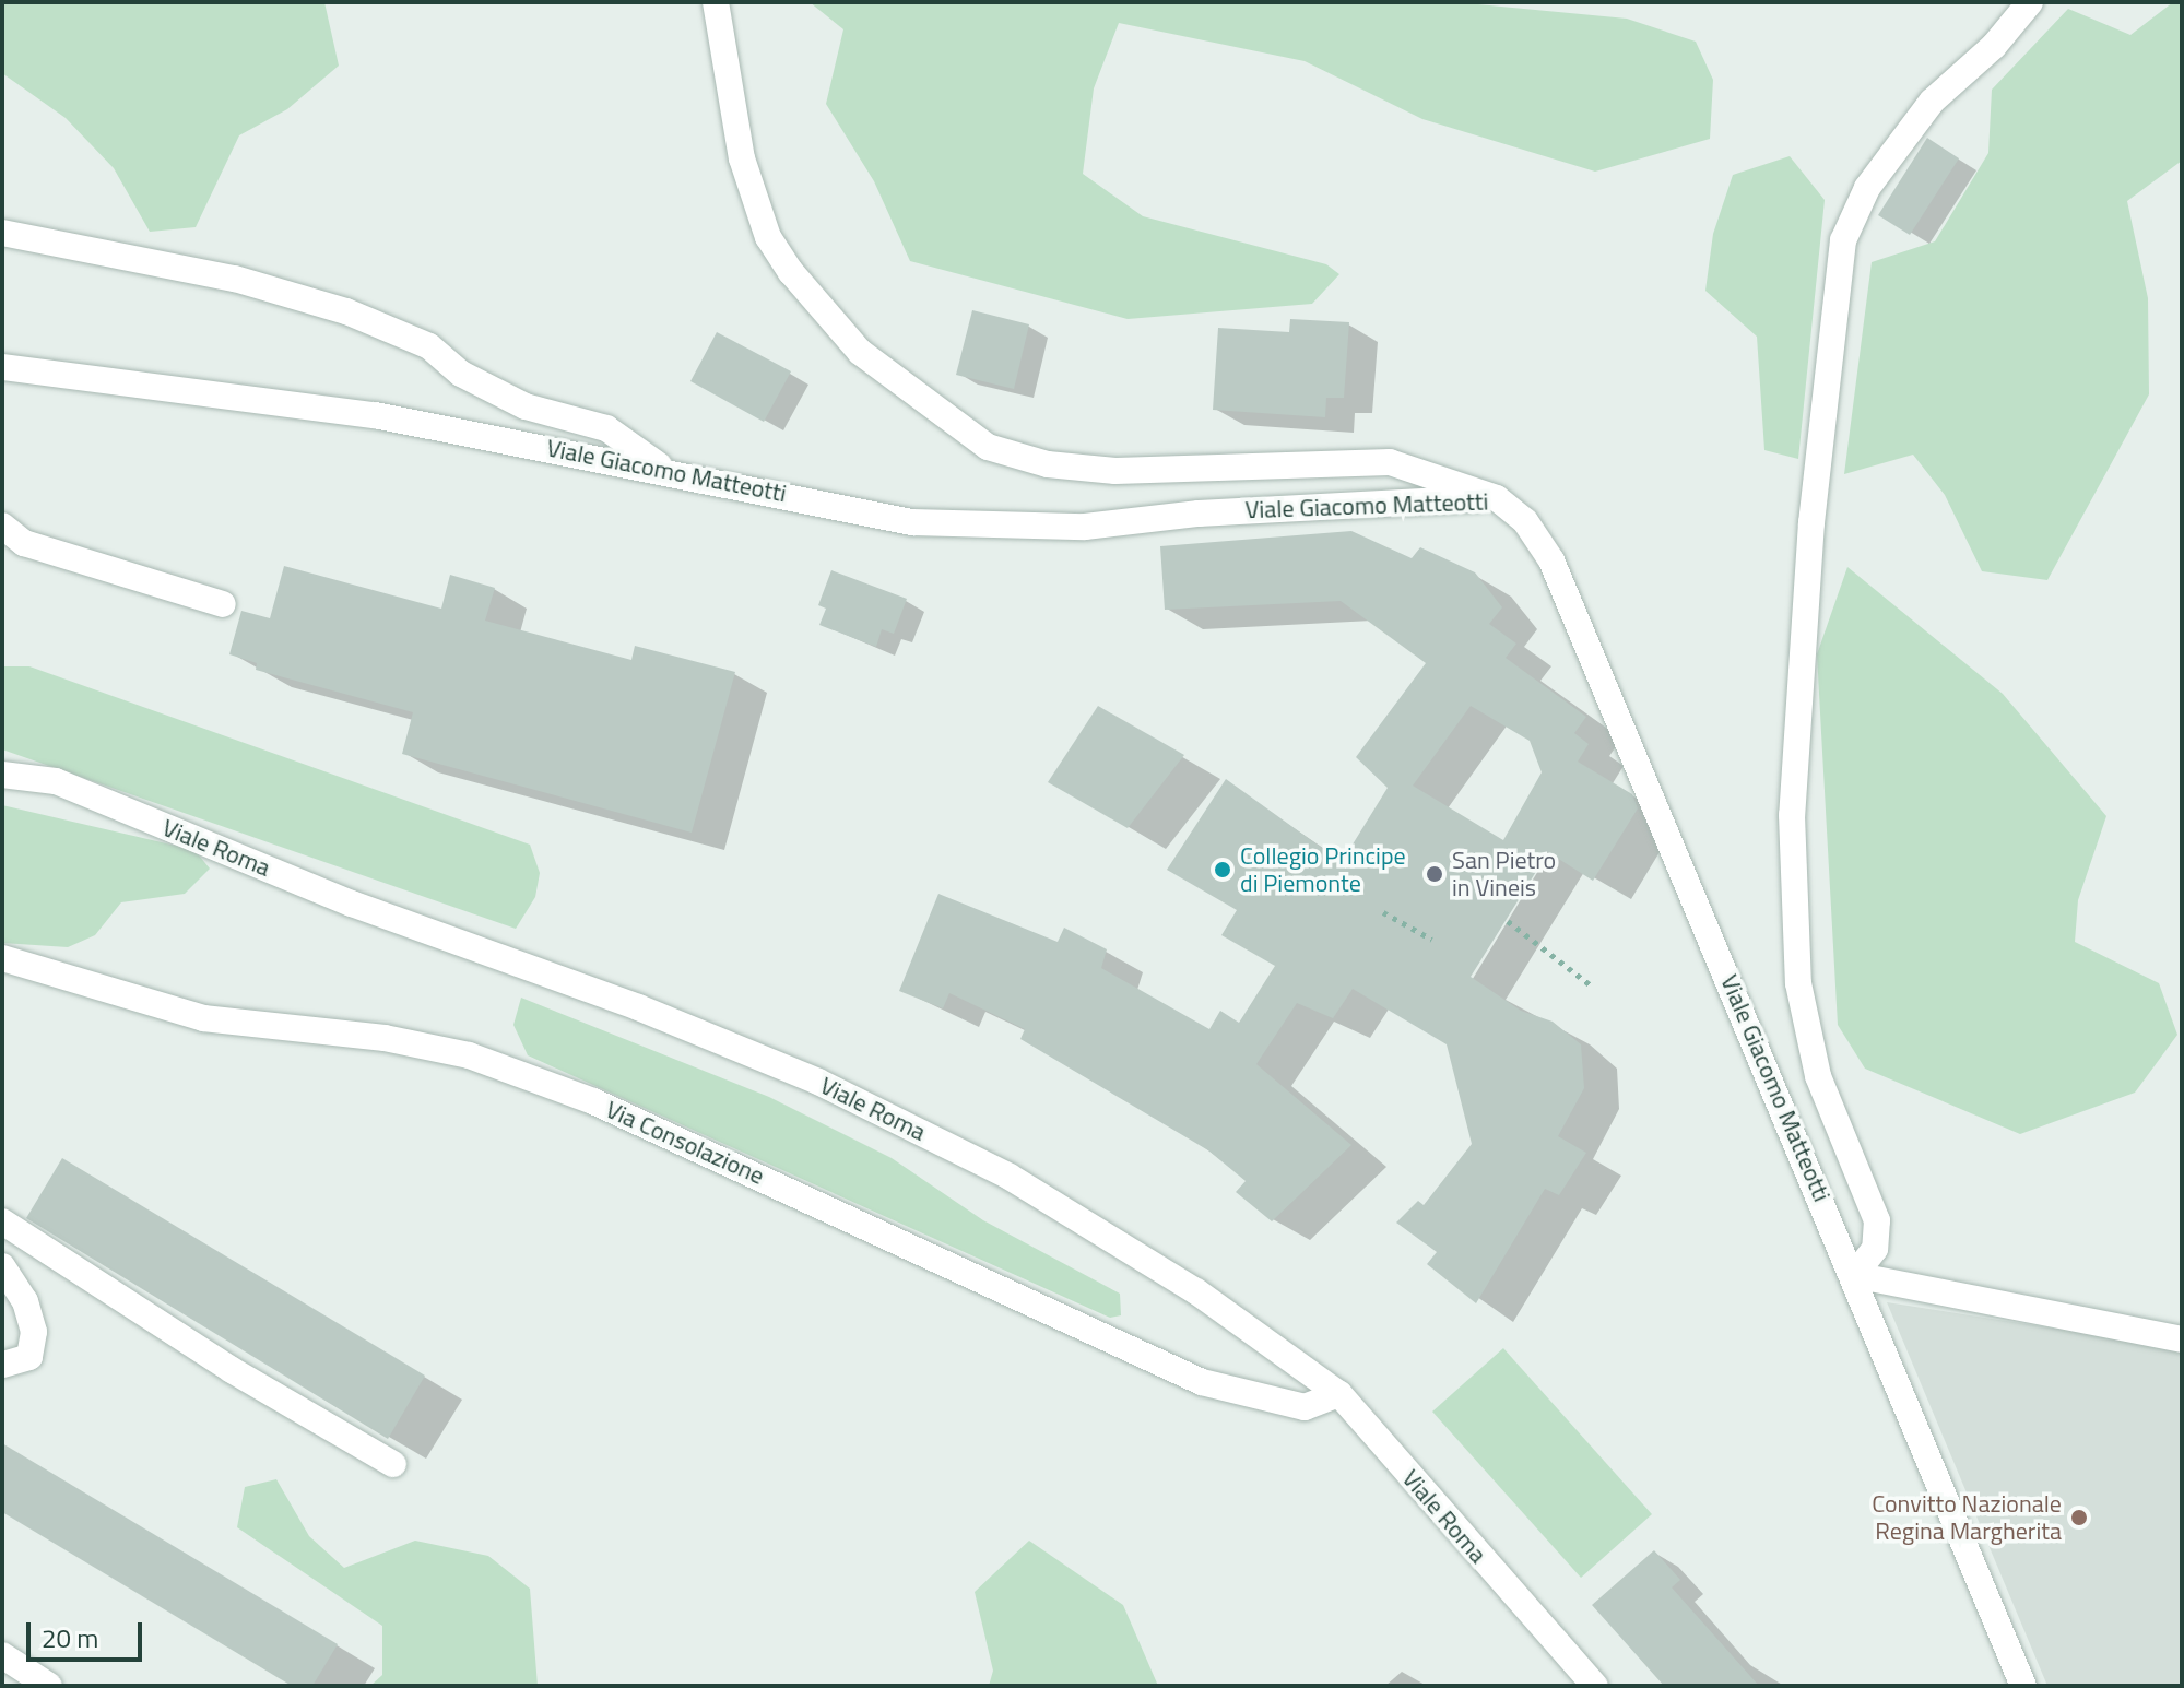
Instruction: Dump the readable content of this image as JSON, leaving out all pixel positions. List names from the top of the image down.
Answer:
{
  "streets": {
    "street": ["Viale Giacomo Matteotti", "Viale Roma", "Via Consolazione"]
  },
  "crossings": [
    ["Viale Roma", "Via Consolazione"]
  ],
  "places": ["Collegio Principe di Piemonte", "San Pietro in Vineis", "Convitto Nazionale Regina Margherita"],
  "scale_bar": "20 m"
}
